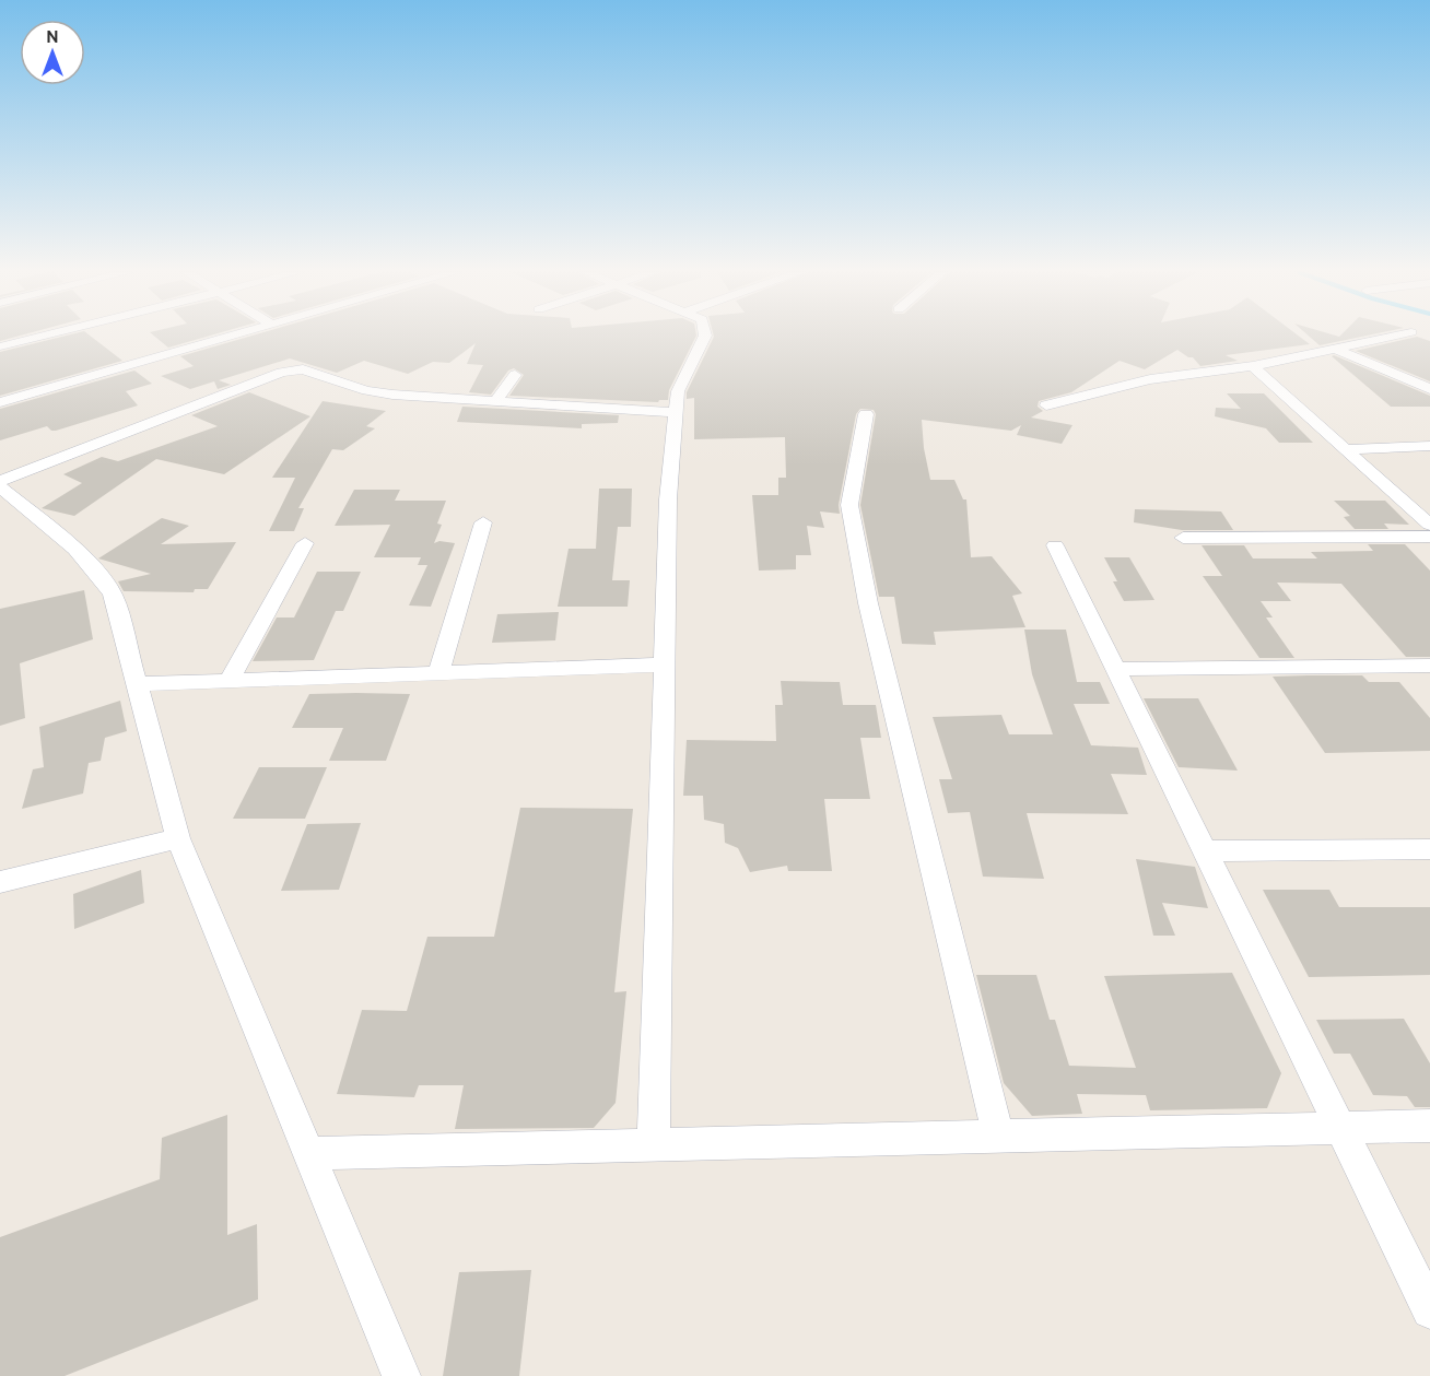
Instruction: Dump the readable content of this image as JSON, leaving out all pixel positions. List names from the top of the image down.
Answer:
{
  "north": "top"
}
